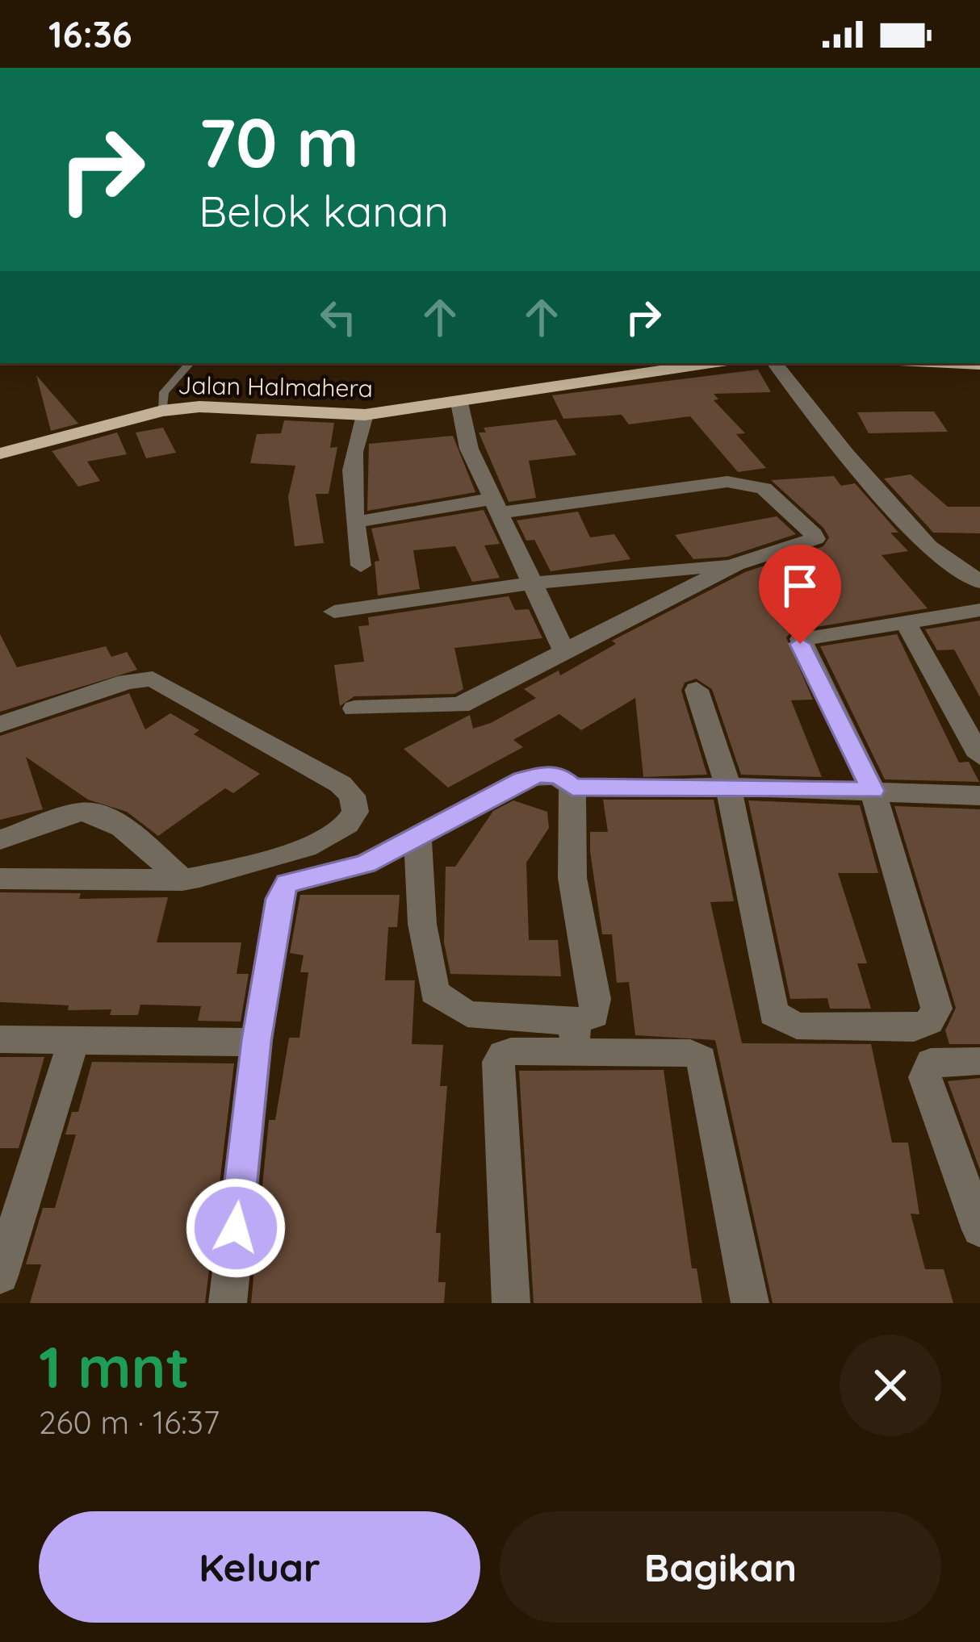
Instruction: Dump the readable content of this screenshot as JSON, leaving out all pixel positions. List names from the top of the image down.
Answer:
{
  "streets": {
    "main road": ["Jalan Halmahera"]
  },
  "page": {
    "status": "16:36",
    "turn": ["70 m", "Belok kanan"],
    "heading": ["1 mnt", "260 m · 16:37"],
    "buttons": ["Keluar", "Bagikan"]
  }
}
